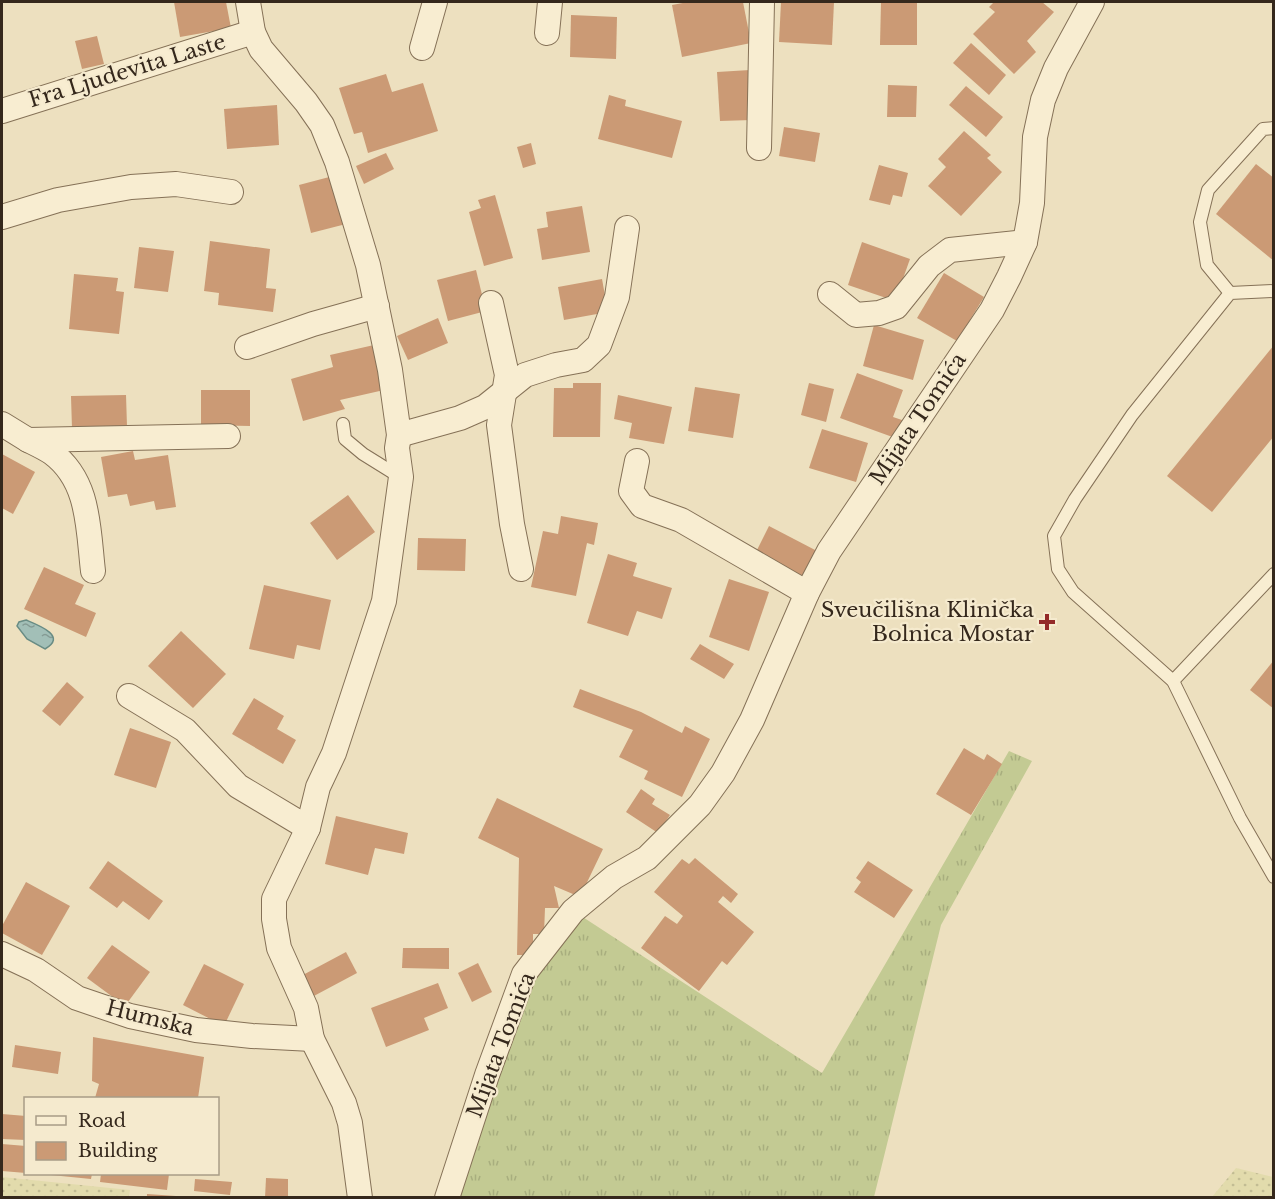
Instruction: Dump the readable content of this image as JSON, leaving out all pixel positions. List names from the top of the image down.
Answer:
{
  "streets": {
    "street": ["Fra Ljudevita Laste", "Mijata Tomića", "Humska"]
  },
  "crossings": [
    ["Fra Ljudevita Laste", "Humska"]
  ],
  "places": {
    "health": ["Sveučilišna Klinička Bolnica Mostar"]
  },
  "legend": ["Road", "Building"]
}
